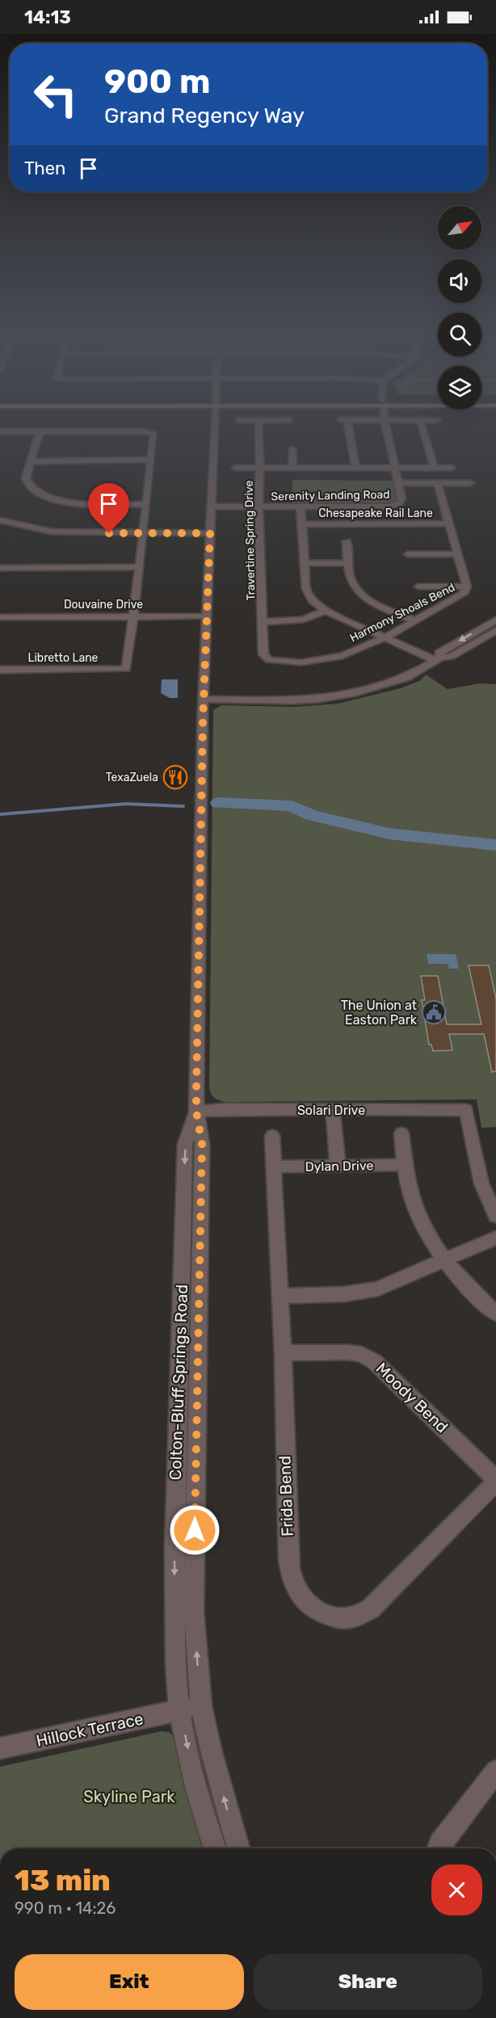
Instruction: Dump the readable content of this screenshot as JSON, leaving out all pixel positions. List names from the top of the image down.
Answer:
{
  "streets": {
    "street": [
      "Serenity Landing Road",
      "Chesapeake Rail Lane",
      "Travertine Spring Drive",
      "Douvaine Drive",
      "Harmony Shoals Bend",
      "Libretto Lane",
      "Solari Drive",
      "Dylan Drive",
      "Colton-Bluff Springs Road",
      "Moody Bend",
      "Frida Bend",
      "Hillock Terrace"
    ]
  },
  "crossings": [
    ["Serenity Landing Road", "Travertine Spring Drive"],
    ["Serenity Landing Road", "Colton-Bluff Springs Road"],
    ["Chesapeake Rail Lane", "Harmony Shoals Bend"],
    ["Travertine Spring Drive", "Harmony Shoals Bend"],
    ["Douvaine Drive", "Libretto Lane"],
    ["Douvaine Drive", "Colton-Bluff Springs Road"],
    ["Solari Drive", "Colton-Bluff Springs Road"],
    ["Dylan Drive", "Frida Bend"],
    ["Colton-Bluff Springs Road", "Hillock Terrace"],
    ["Moody Bend", "Frida Bend"]
  ],
  "parks": ["Skyline Park"],
  "places": {
    "restaurant": ["TexaZuela"],
    "public building": ["The Union at Easton Park"]
  },
  "north": "top right",
  "page": {
    "status": "14:13",
    "turn": ["900 m", "Grand Regency Way"],
    "then": "Then",
    "heading": ["13 min", "990 m · 14:26"],
    "buttons": ["Exit", "Share"]
  }
}
